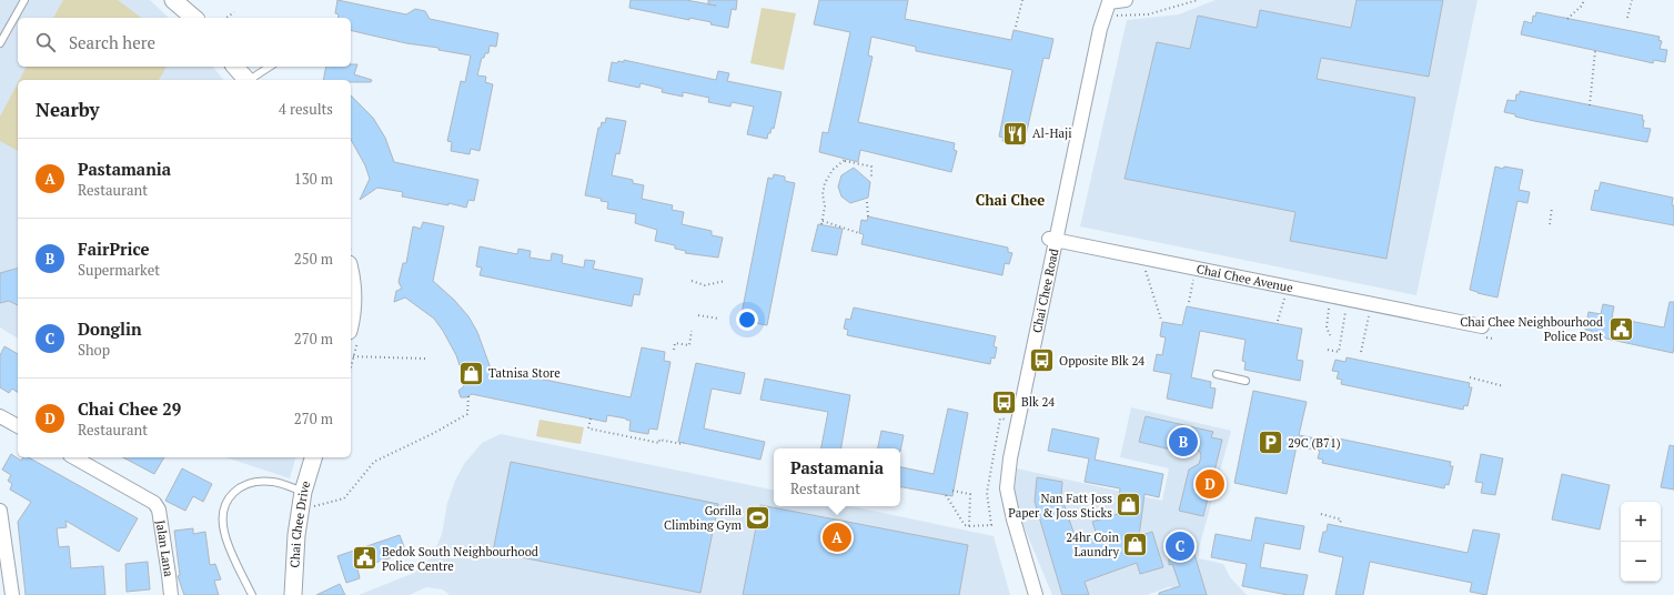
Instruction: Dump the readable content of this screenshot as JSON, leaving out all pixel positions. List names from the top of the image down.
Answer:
{
  "streets": {
    "street": [
      "Chai Chee Avenue",
      "Chai Chee Road",
      "Chai Chee Drive",
      "Jalan Lana"
    ]
  },
  "crossings": [
    ["Chai Chee Avenue", "Chai Chee Road"]
  ],
  "districts": ["Chai Chee"],
  "places": {
    "restaurant": ["Al-Haji"],
    "public building": ["Chai Chee Neighbourhood Police Post", "Bedok South Neighbourhood Police Centre"],
    "bus stop": ["Opposite Blk 24", "Blk 24"],
    "shop": ["Tatnisa Store", "Nan Fatt Joss Paper & Joss Sticks", "24hr Coin Laundry"],
    "parking": ["29C (B71)"],
    "sports": ["Gorilla Climbing Gym"]
  },
  "page": {
    "search": "Search here",
    "heading": ["Nearby", "4 results"],
    "list": [
      {
        "mark": "A",
        "name": "Pastamania",
        "note": "Restaurant",
        "value": "130 m"
      },
      {
        "mark": "B",
        "name": "FairPrice",
        "note": "Supermarket",
        "value": "250 m"
      },
      {
        "mark": "C",
        "name": "Donglin",
        "note": "Shop",
        "value": "270 m"
      },
      {
        "mark": "D",
        "name": "Chai Chee 29",
        "note": "Restaurant",
        "value": "270 m"
      }
    ],
    "pins": [
      "B",
      "D",
      "A",
      "C"
    ],
    "popup": ["Pastamania", "Restaurant"],
    "map_buttons": ["+", "−"]
  }
}
